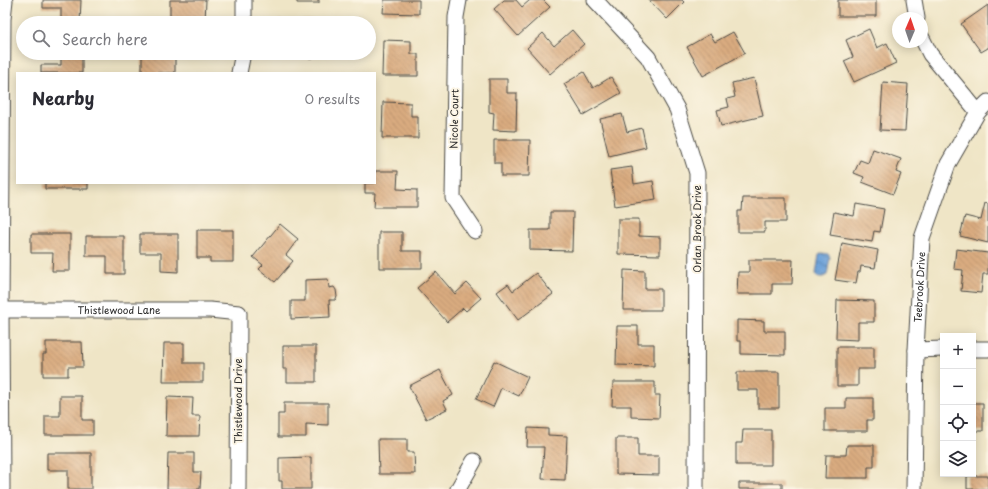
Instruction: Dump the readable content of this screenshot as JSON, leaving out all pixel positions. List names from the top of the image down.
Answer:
{
  "streets": {
    "street": [
      "Nicole Court",
      "Orlan Brook Drive",
      "Teebrook Drive",
      "Thistlewood Lane",
      "Thistlewood Drive"
    ]
  },
  "crossings": [
    ["Thistlewood Lane", "Thistlewood Drive"]
  ],
  "north": "top",
  "page": {
    "search": "Search here",
    "heading": ["Nearby", "0 results"],
    "map_buttons": ["+", "−"]
  }
}
